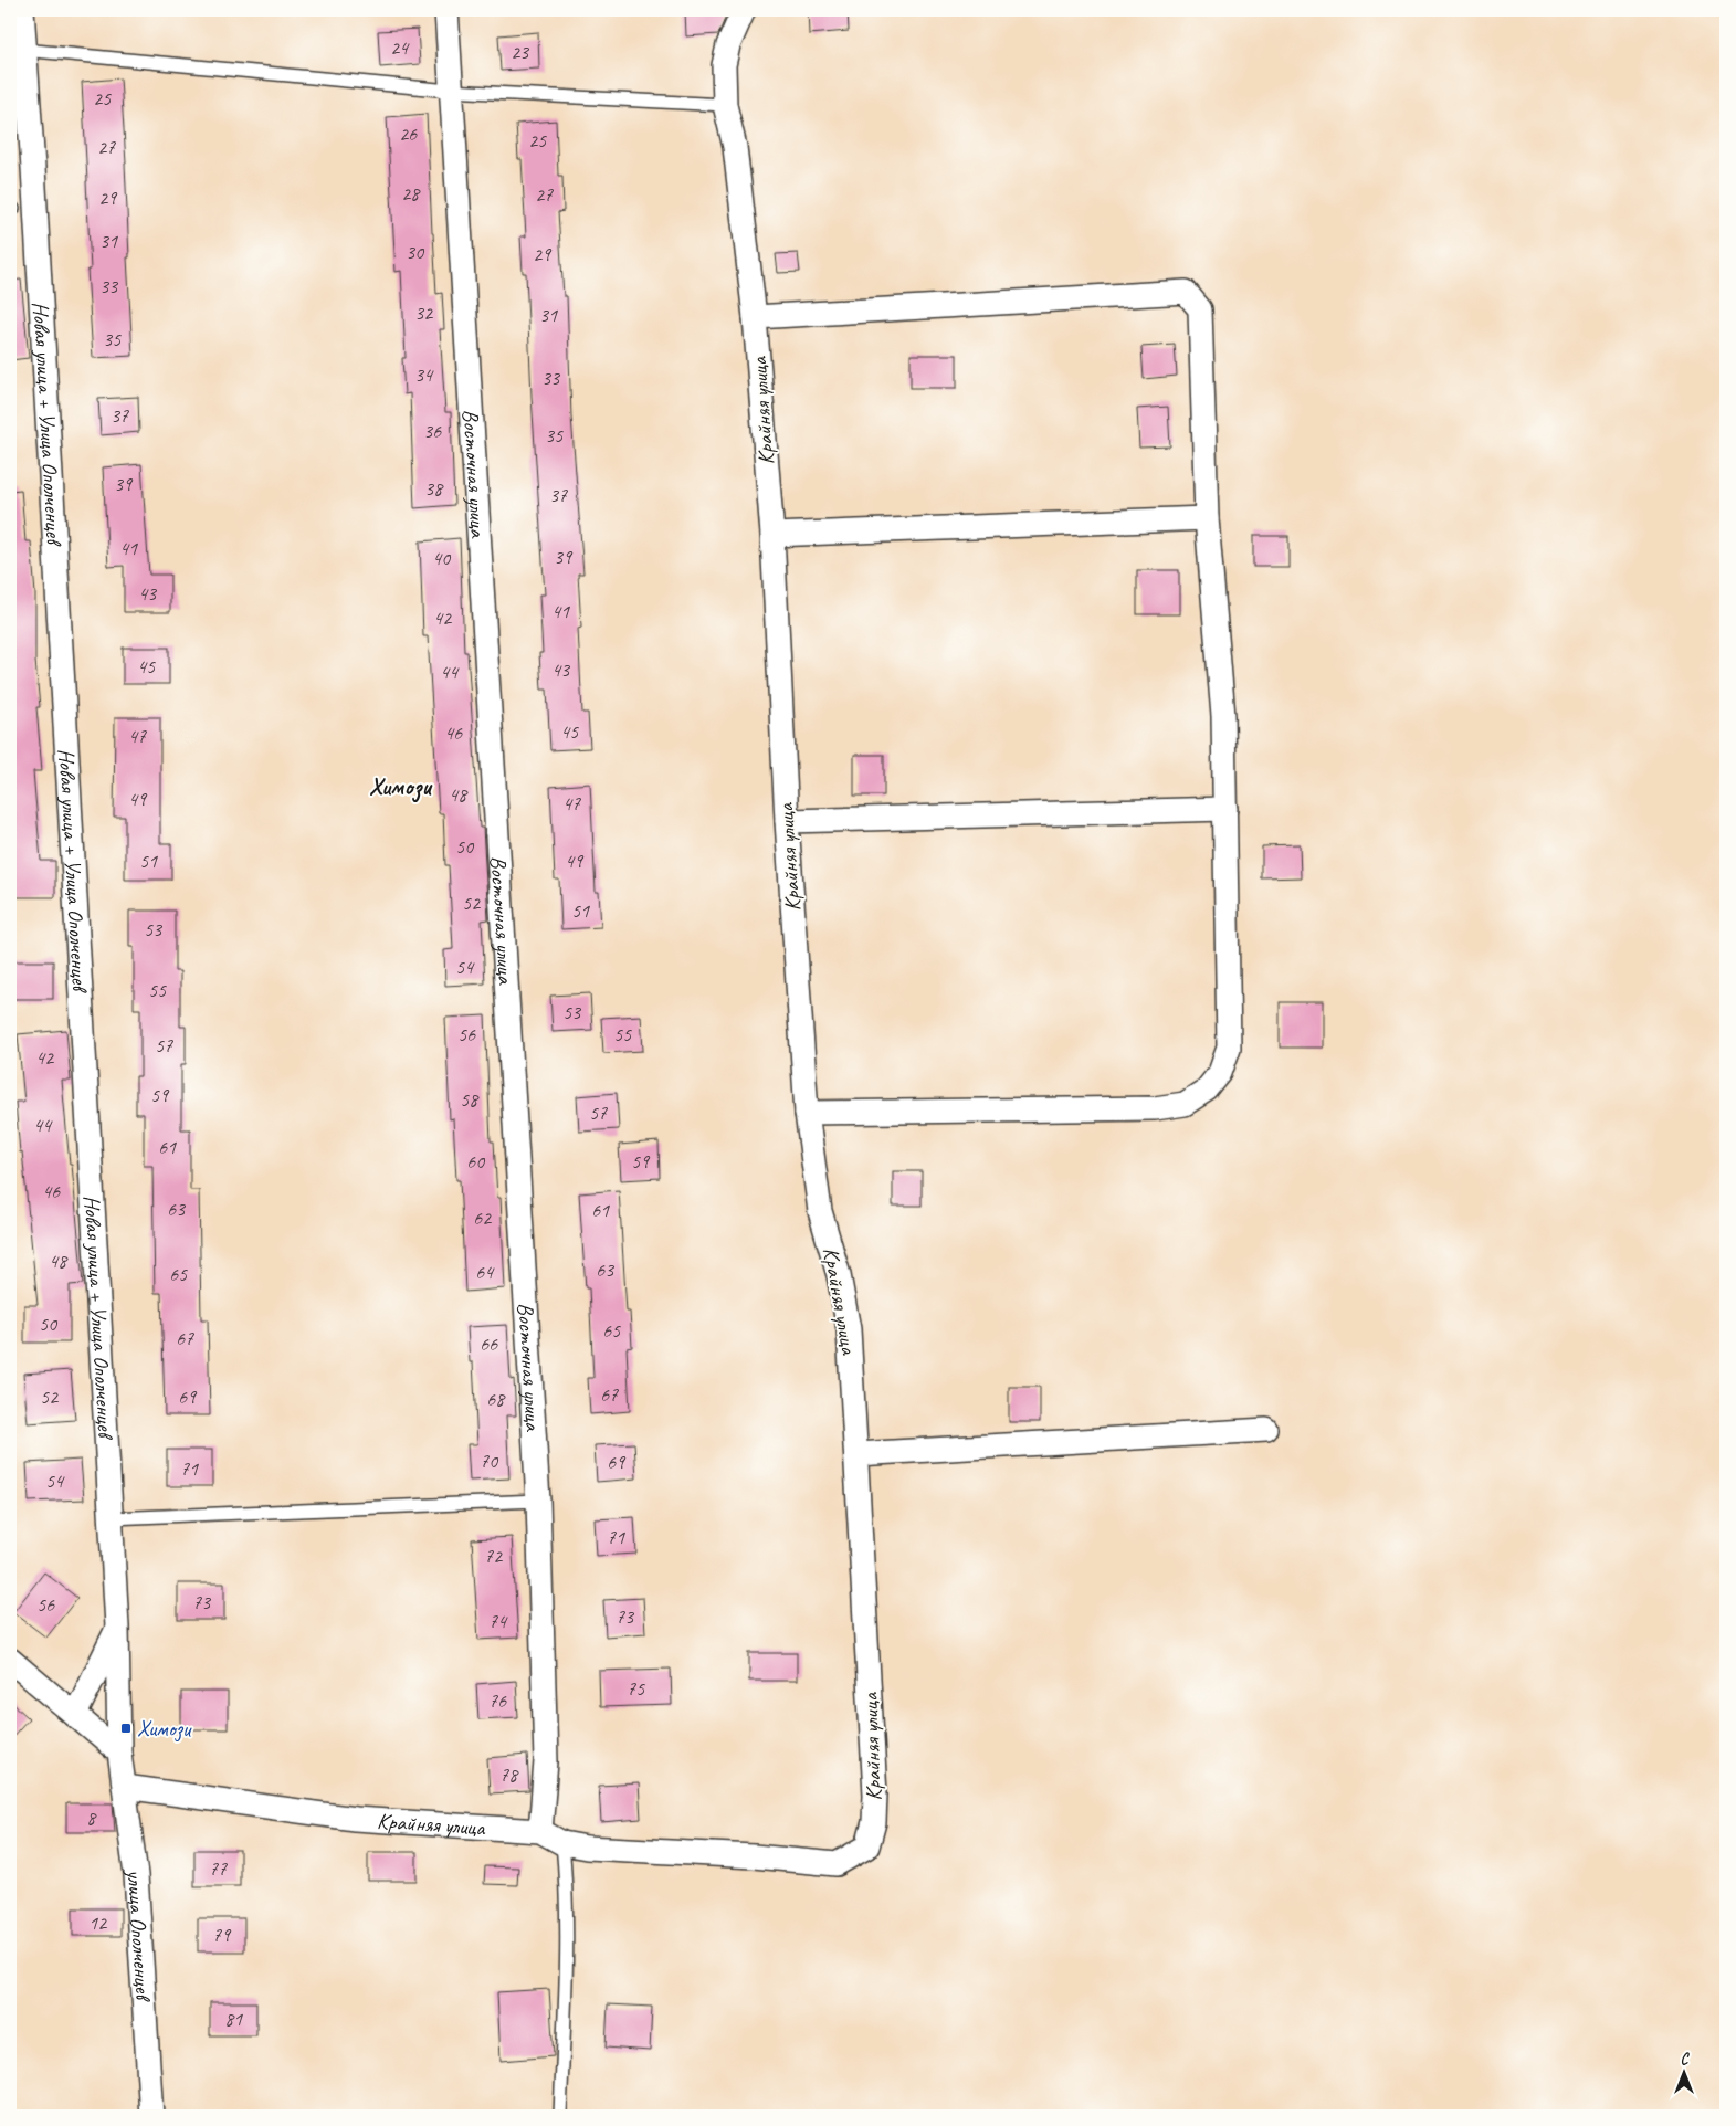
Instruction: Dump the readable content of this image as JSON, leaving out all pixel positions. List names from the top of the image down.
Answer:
{
  "streets": {
    "street": [
      "Крайняя улица",
      "Новая улица + Улица Ополченцев",
      "Восточная улица",
      "улица Ополченцев"
    ]
  },
  "crossings": [
    ["Крайняя улица", "Восточная улица"],
    ["Крайняя улица", "улица Ополченцев"],
    ["Новая улица + Улица Ополченцев", "улица Ополченцев"]
  ],
  "districts": ["Химози"],
  "places": {
    "transit": ["Химози"]
  },
  "house_numbers": [
    "24",
    "23",
    "25",
    "26",
    "25",
    "27",
    "28",
    "27",
    "29",
    "31",
    "30",
    "29",
    "33",
    "32",
    "31",
    "35",
    "34",
    "33",
    "37",
    "36",
    "35",
    "39",
    "38",
    "37",
    "41",
    "39",
    "40",
    "43",
    "41",
    "42",
    "45",
    "43",
    "44",
    "45",
    "46",
    "47",
    "48",
    "49",
    "47",
    "50",
    "51",
    "49",
    "52",
    "51",
    "53",
    "54",
    "55",
    "53",
    "56",
    "55",
    "57",
    "42",
    "59",
    "58",
    "57",
    "44",
    "61",
    "60",
    "59",
    "46",
    "63",
    "61",
    "62",
    "48",
    "63",
    "64",
    "65",
    "50",
    "65",
    "67",
    "66",
    "67",
    "52",
    "69",
    "68",
    "70",
    "69",
    "71",
    "54",
    "71",
    "72",
    "73",
    "56",
    "73",
    "74",
    "75",
    "76",
    "78",
    "8",
    "77",
    "12",
    "79",
    "81"
  ],
  "north": "top"
}
